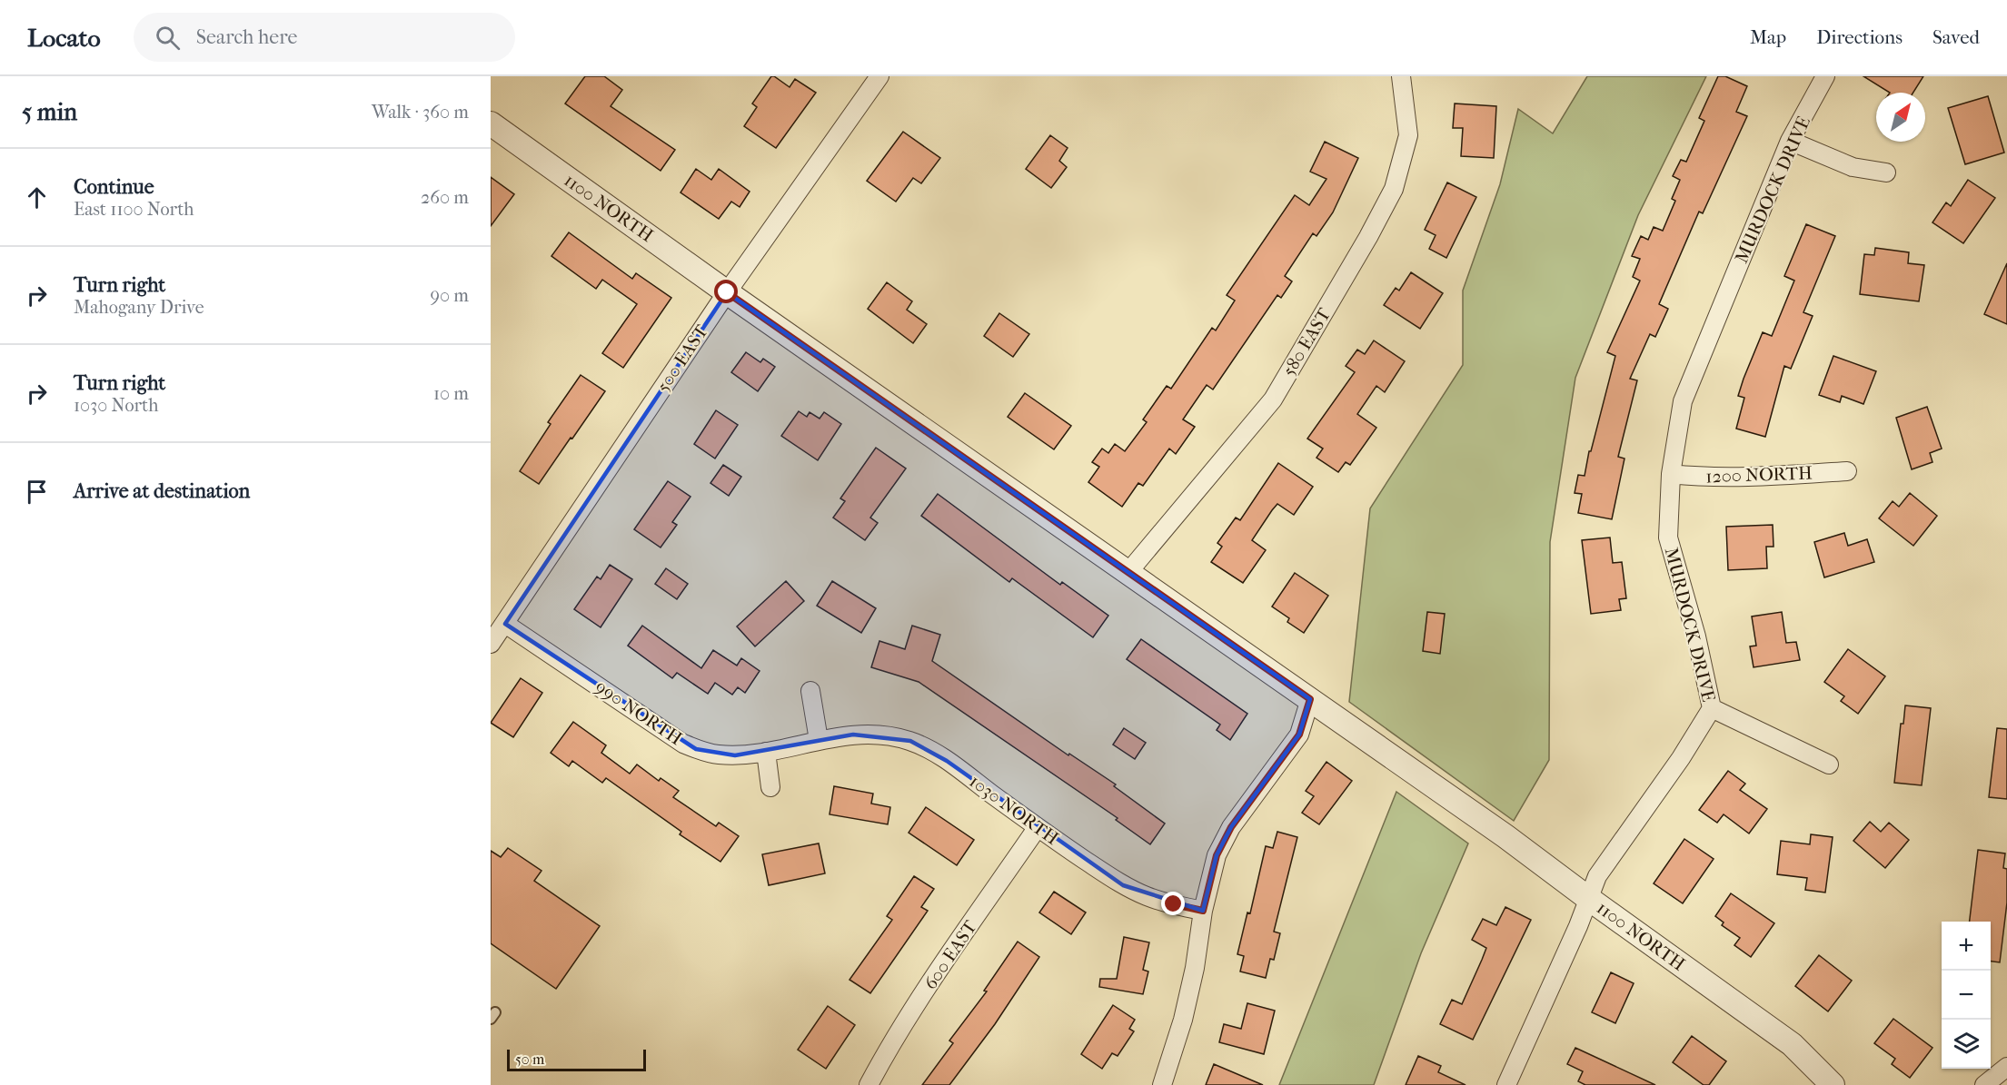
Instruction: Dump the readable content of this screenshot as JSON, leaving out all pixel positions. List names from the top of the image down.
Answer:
{
  "streets": {
    "street": [
      "MURDOCK DRIVE",
      "1100 NORTH",
      "580 EAST",
      "500 EAST",
      "1200 NORTH",
      "990 NORTH",
      "1030 NORTH",
      "600 EAST"
    ]
  },
  "crossings": [
    ["MURDOCK DRIVE", "1100 NORTH"],
    ["MURDOCK DRIVE", "1200 NORTH"],
    ["1100 NORTH", "580 EAST"],
    ["1100 NORTH", "500 EAST"],
    ["500 EAST", "990 NORTH"],
    ["990 NORTH", "1030 NORTH"],
    ["1030 NORTH", "600 EAST"]
  ],
  "scale_bar": "50 m",
  "north": "top right",
  "page": {
    "header": "Locato",
    "search": "Search here",
    "nav": ["Map", "Directions", "Saved"],
    "heading": ["5 min", "Walk · 360 m"],
    "list": [
      ["Continue", "East 1100 North", "260 m"],
      ["Turn right", "Mahogany Drive", "90 m"],
      ["Turn right", "1030 North", "10 m"],
      "Arrive at destination"
    ],
    "map_buttons": ["+", "−"],
    "scale": "50 m"
  }
}
